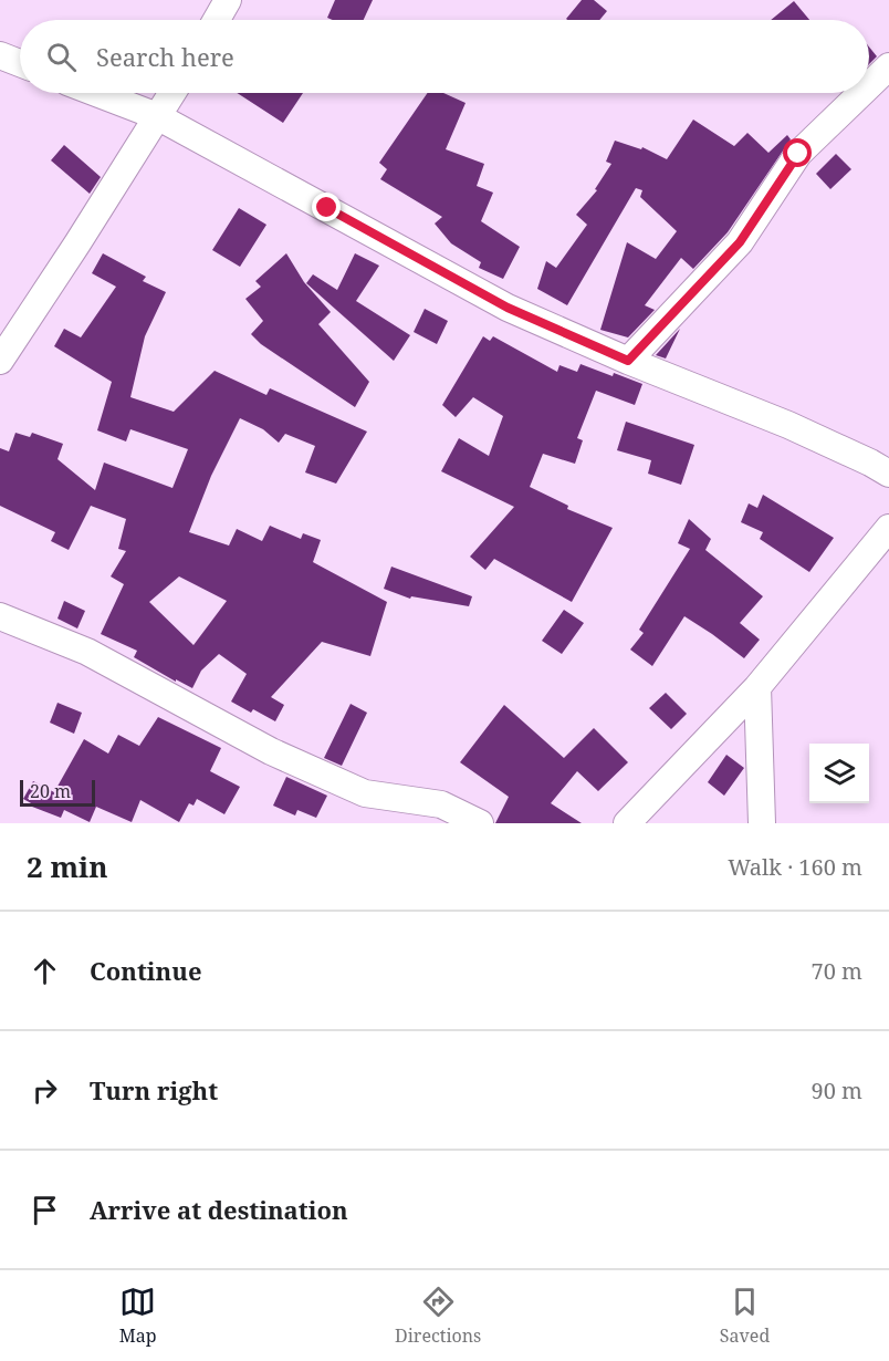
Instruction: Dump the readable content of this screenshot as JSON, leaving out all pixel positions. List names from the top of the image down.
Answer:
{
  "scale_bar": "20 m",
  "page": {
    "search": "Search here",
    "scale": "20 m",
    "heading": ["2 min", "Walk · 160 m"],
    "list": [
      ["Continue", "70 m"],
      ["Turn right", "90 m"],
      "Arrive at destination"
    ],
    "nav": ["Map", "Directions", "Saved"]
  }
}
